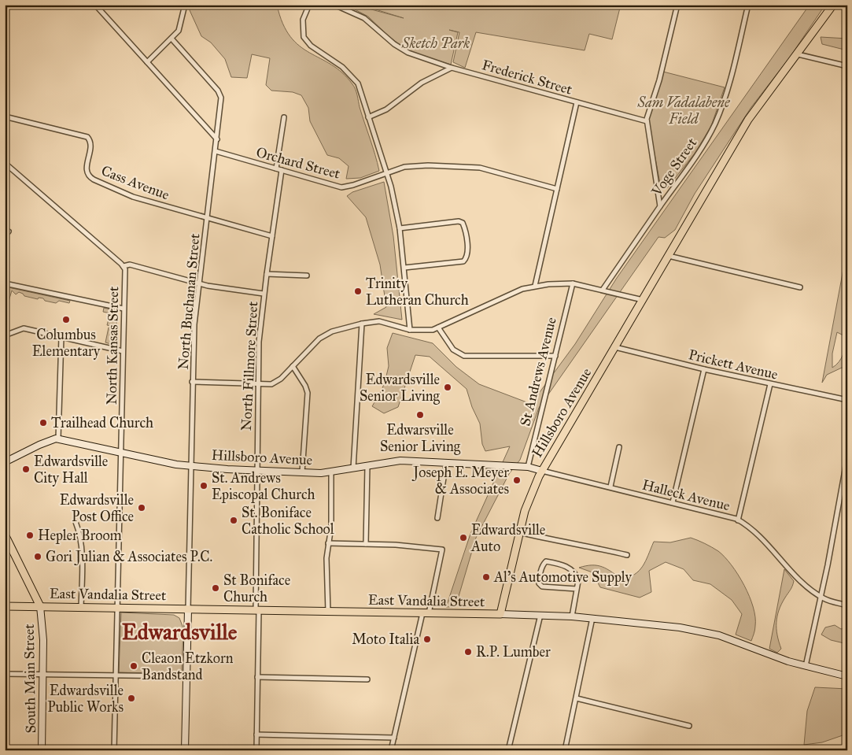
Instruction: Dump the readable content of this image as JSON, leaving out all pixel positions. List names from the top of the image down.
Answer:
{
  "streets": {
    "main road": ["Hillsboro Avenue", "East Vandalia Street", "South Main Street"],
    "street": [
      "Frederick Street",
      "Orchard Street",
      "Voge Street",
      "Cass Avenue",
      "North Buchanan Street",
      "North Kansas Street",
      "Prickett Avenue",
      "North Fillmore Street",
      "St Andrews Avenue",
      "Halleck Avenue"
    ]
  },
  "crossings": [
    ["Orchard Street", "North Buchanan Street"],
    ["Orchard Street", "North Fillmore Street"],
    ["Cass Avenue", "North Buchanan Street"],
    ["Cass Avenue", "North Fillmore Street"],
    ["North Buchanan Street", "Hillsboro Avenue"],
    ["North Buchanan Street", "East Vandalia Street"],
    ["North Kansas Street", "Hillsboro Avenue"],
    ["North Kansas Street", "East Vandalia Street"],
    ["Prickett Avenue", "Hillsboro Avenue"],
    ["North Fillmore Street", "Hillsboro Avenue"],
    ["North Fillmore Street", "East Vandalia Street"],
    ["St Andrews Avenue", "Hillsboro Avenue"],
    ["Hillsboro Avenue", "Halleck Avenue"],
    ["East Vandalia Street", "South Main Street"]
  ],
  "districts": ["Edwardsville"],
  "parks": ["Sketch Park", "Sam Vadalabene Field"],
  "places": [
    "Trinity Lutheran Church",
    "Columbus Elementary",
    "Edwardsville Senior Living",
    "Edwarsville Senior Living",
    "Trailhead Church",
    "Edwardsville City Hall",
    "Joseph E. Meyer & Associates",
    "St. Andrews Episcopal Church",
    "Edwardsville Post Office",
    "St. Boniface Catholic School",
    "Hepler Broom",
    "Edwardsville Auto",
    "Gori Julian & Associates P.C.",
    "Al's Automotive Supply",
    "St Boniface Church",
    "Moto Italia",
    "R.P. Lumber",
    "Cleaon Etzkorn Bandstand",
    "Edwardsville Public Works"
  ]
}
